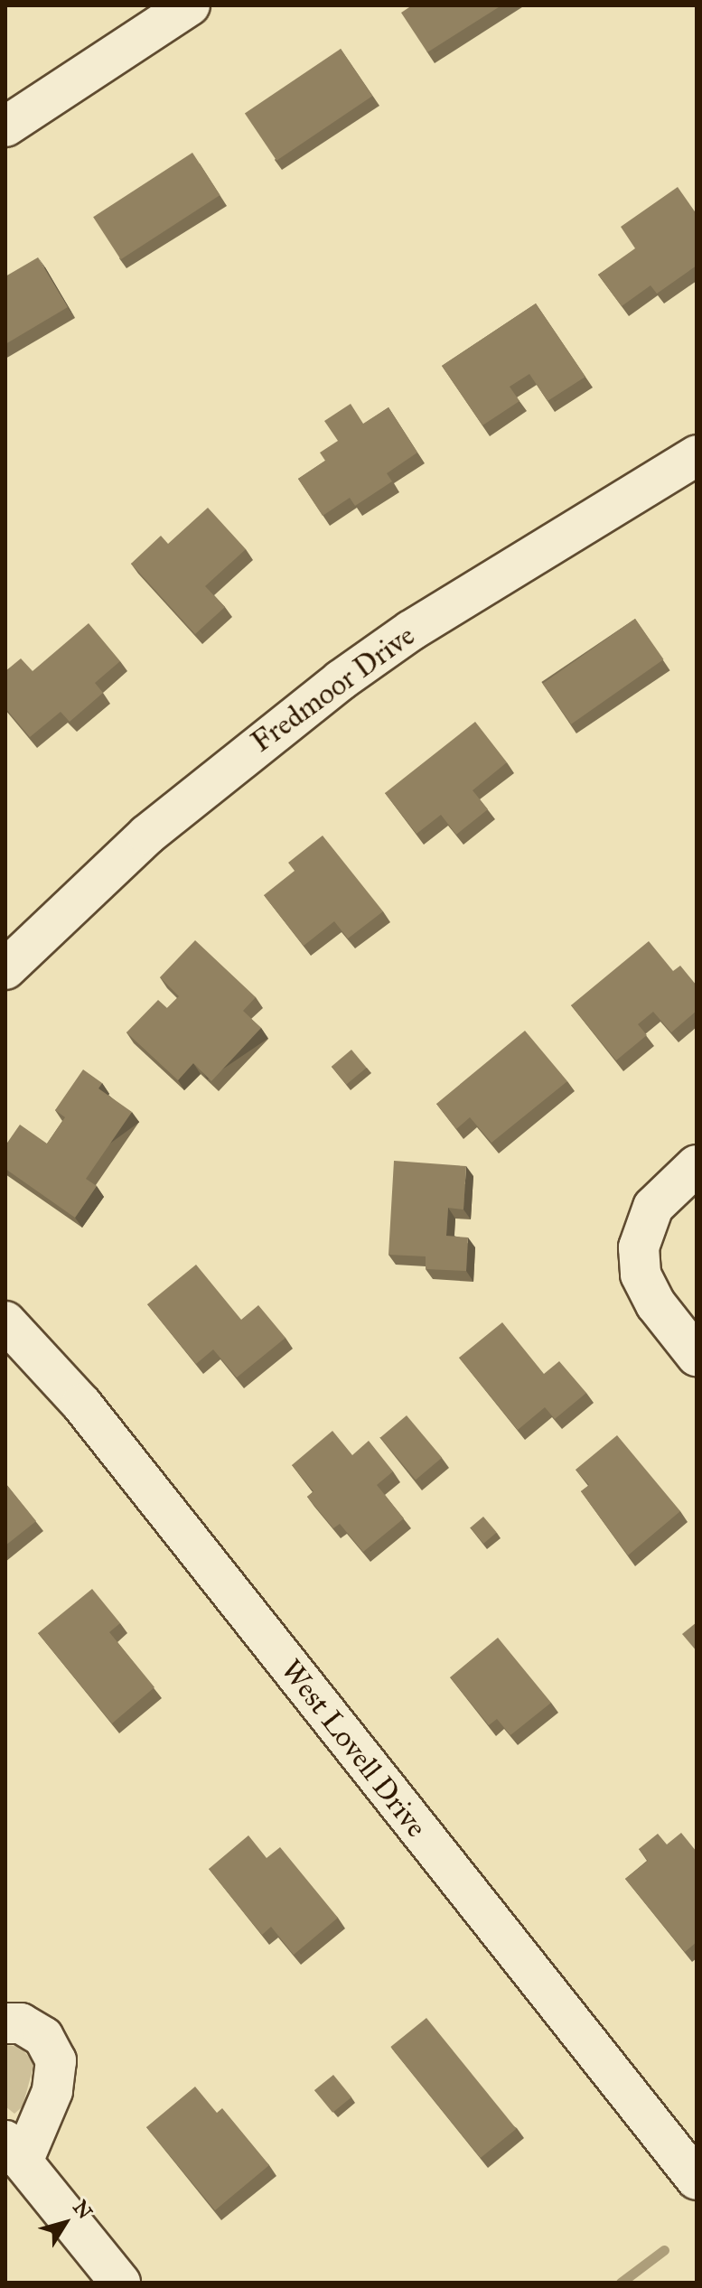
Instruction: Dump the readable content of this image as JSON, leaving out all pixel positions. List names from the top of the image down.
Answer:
{
  "streets": {
    "street": ["Fredmoor Drive", "West Lovell Drive"]
  },
  "north": "top right"
}
